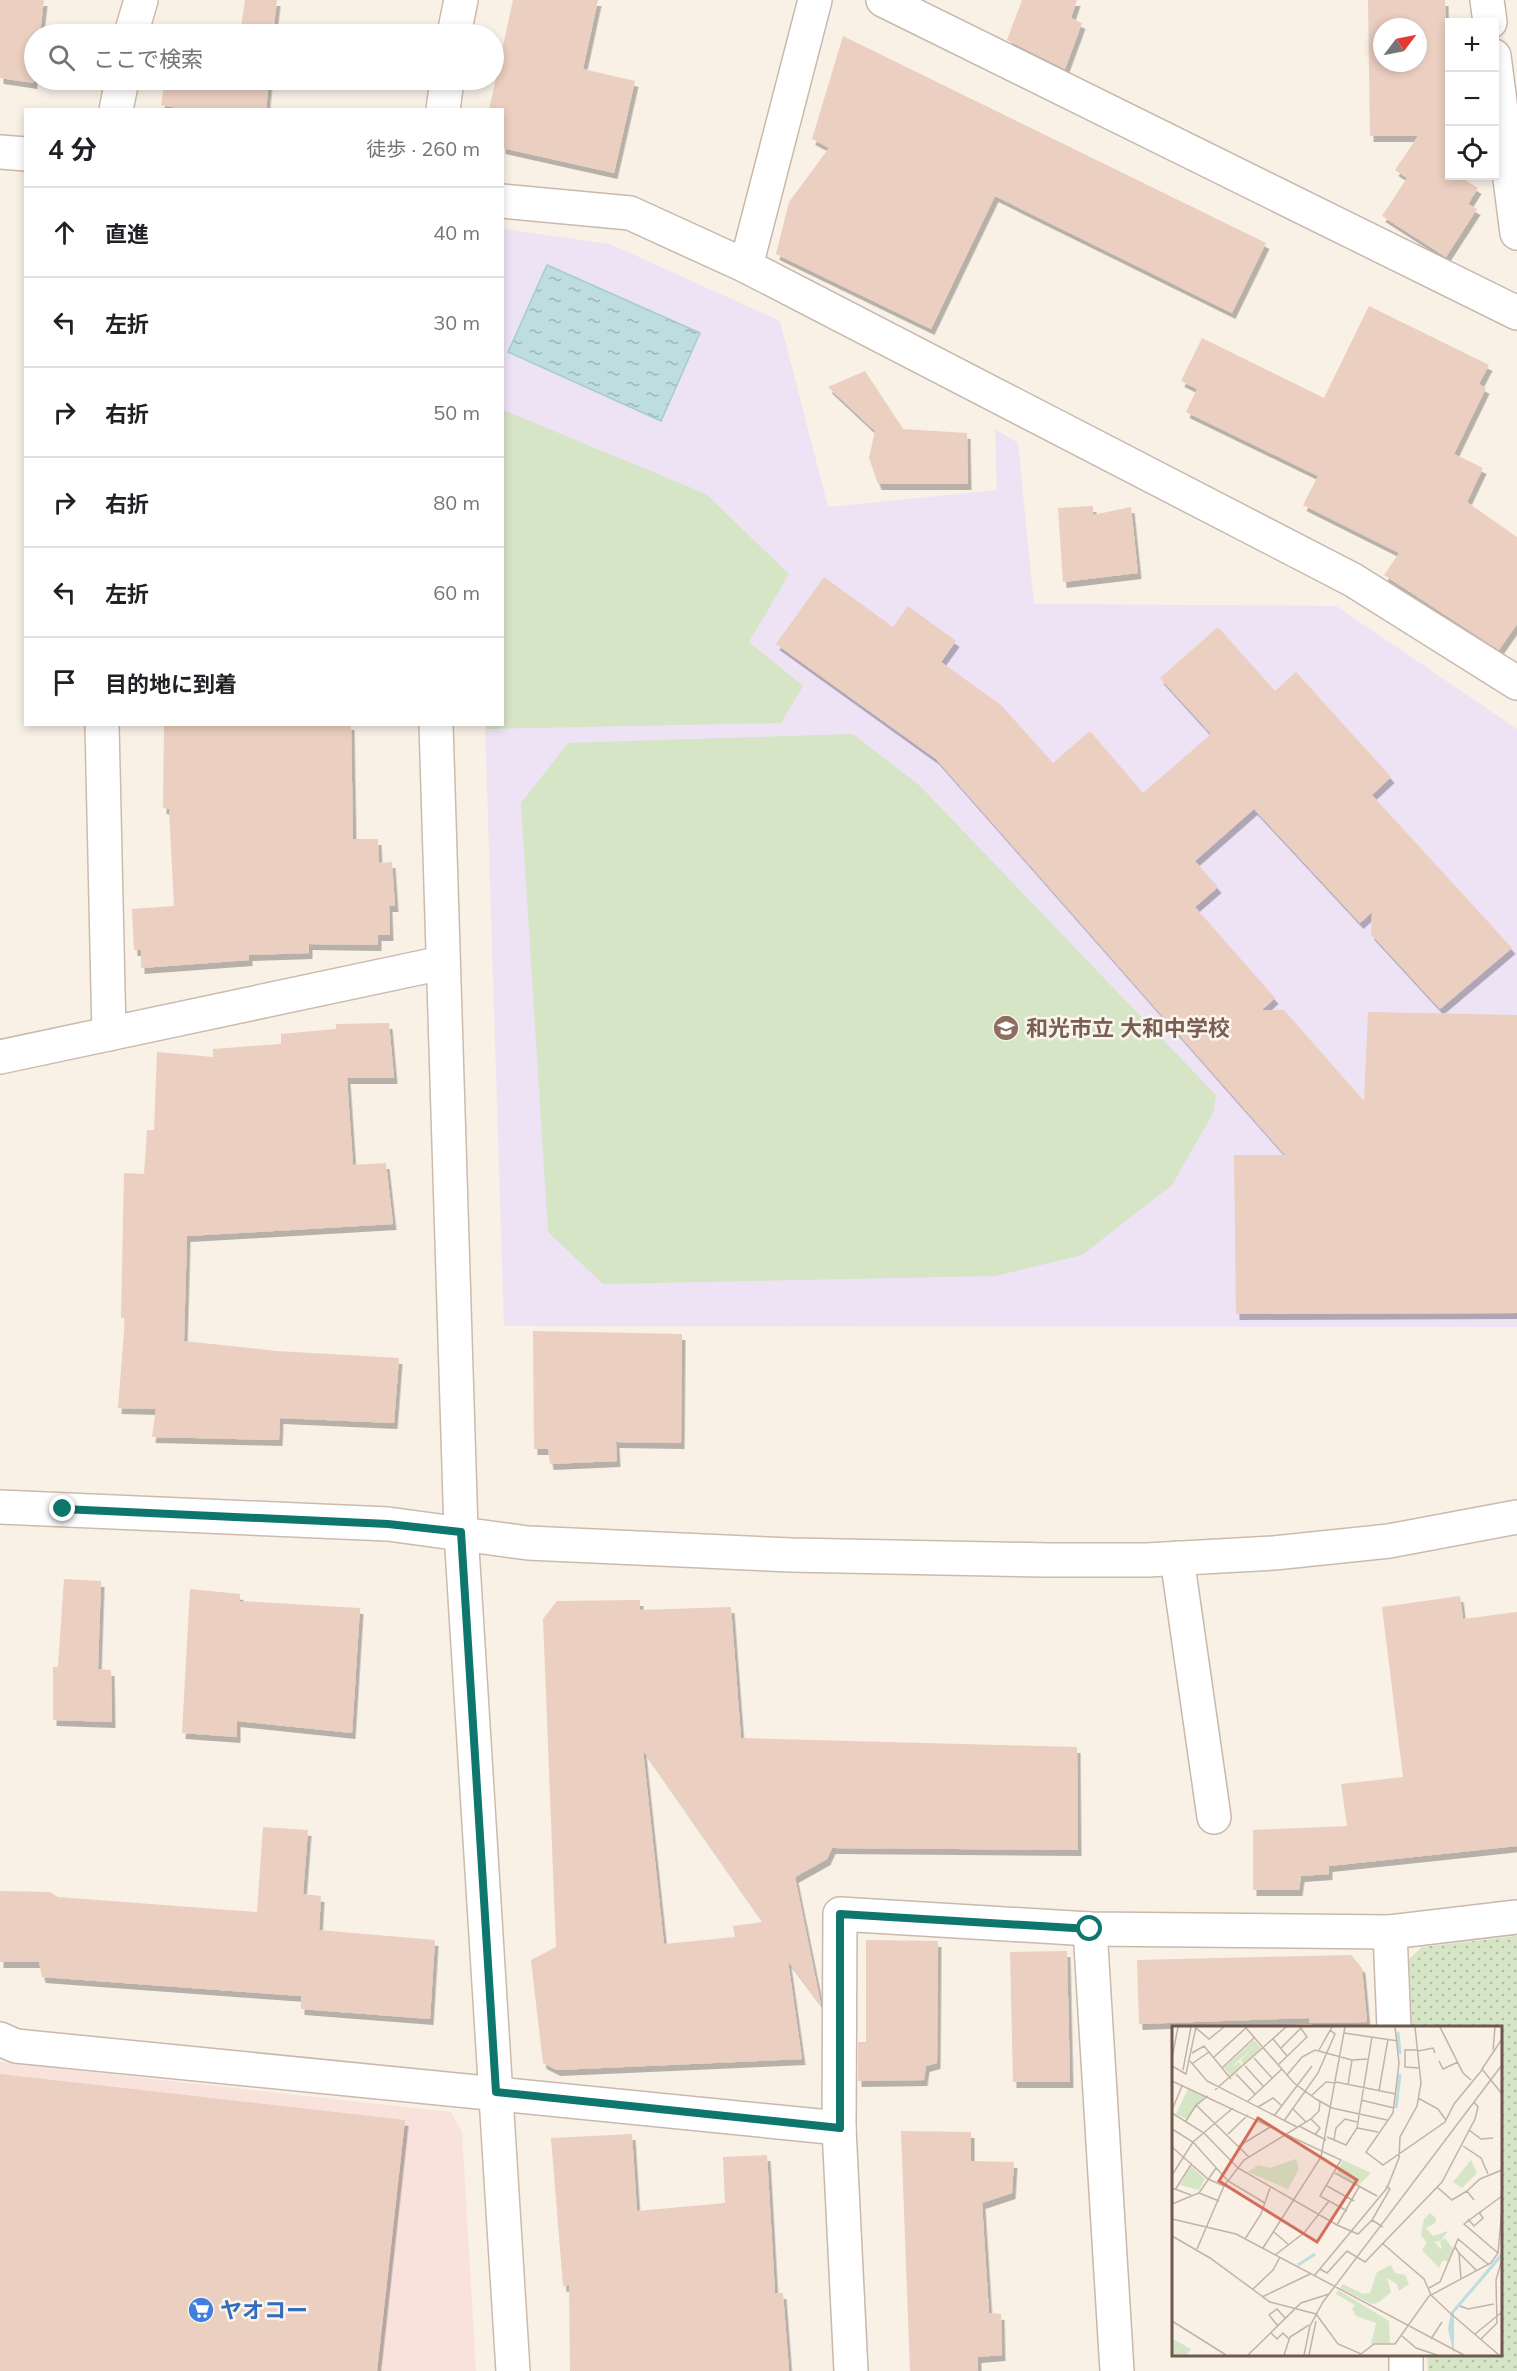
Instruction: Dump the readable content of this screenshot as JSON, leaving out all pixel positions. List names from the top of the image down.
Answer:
{
  "places": {
    "school or university": ["和光市立 大和中学校"],
    "supermarket": ["ヤオコー"]
  },
  "north": "top right",
  "page": {
    "map_buttons": ["+", "−"],
    "search": "ここで検索",
    "heading": ["4 分", "徒歩 · 260 m"],
    "list": [
      ["直進", "40 m"],
      ["左折", "30 m"],
      ["右折", "50 m"],
      ["右折", "80 m"],
      ["左折", "60 m"],
      "目的地に到着"
    ]
  }
}
